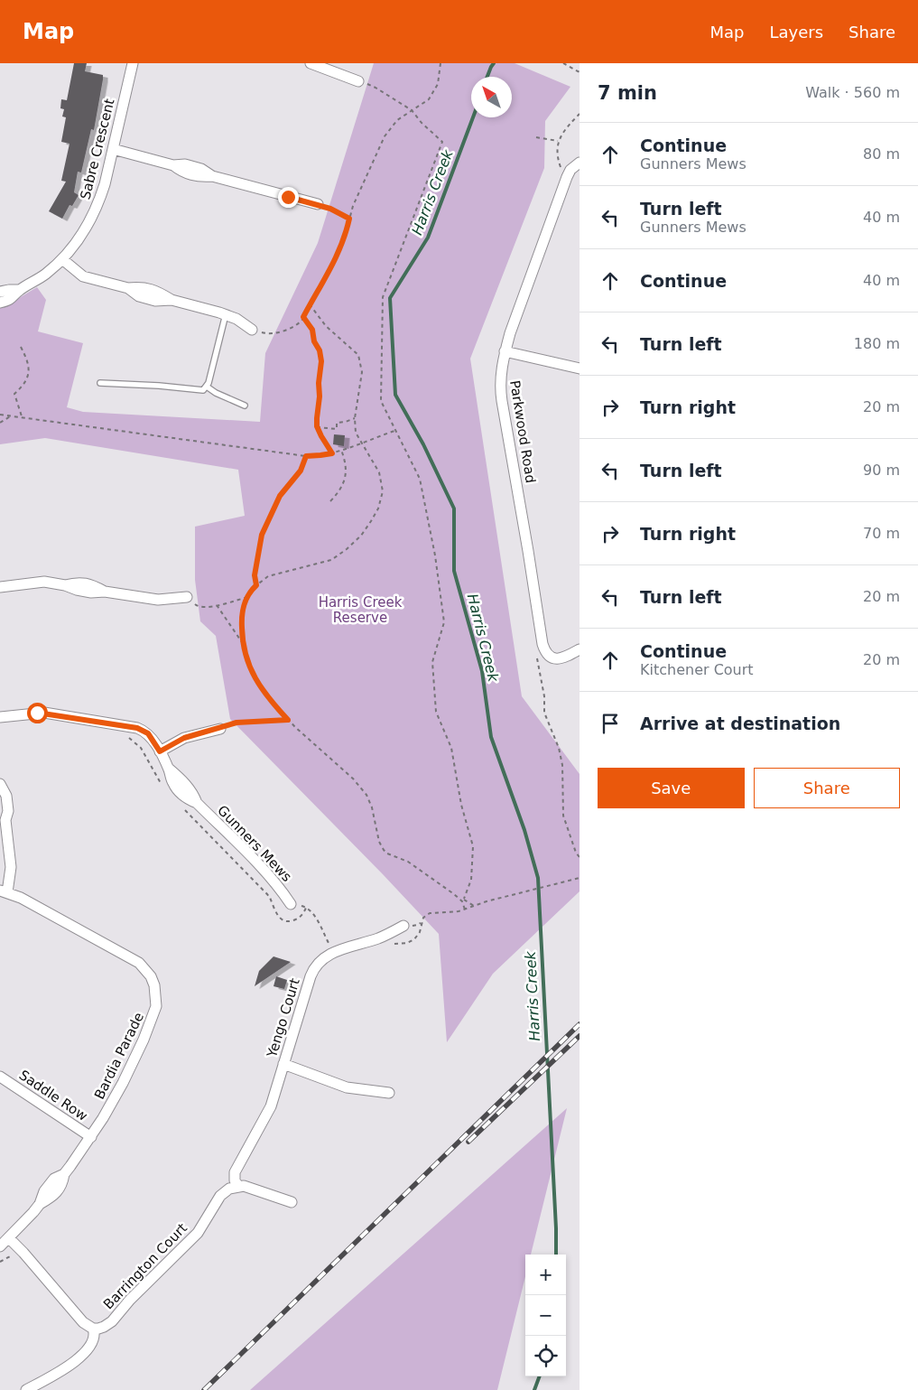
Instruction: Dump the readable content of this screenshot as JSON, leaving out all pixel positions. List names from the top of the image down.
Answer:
{
  "streets": {
    "street": [
      "Sabre Crescent",
      "Parkwood Road",
      "Gunners Mews",
      "Yengo Court",
      "Bardia Parade",
      "Saddle Row",
      "Barrington Court"
    ]
  },
  "crossings": [
    ["Yengo Court", "Barrington Court"],
    ["Bardia Parade", "Saddle Row"]
  ],
  "water": ["Harris Creek"],
  "parks": ["Harris Creek Reserve"],
  "north": "top left",
  "page": {
    "header": "Map",
    "nav": ["Map", "Layers", "Share"],
    "heading": ["7 min", "Walk · 560 m"],
    "list": [
      ["Continue", "Gunners Mews", "80 m"],
      ["Turn left", "Gunners Mews", "40 m"],
      ["Continue", "40 m"],
      ["Turn left", "180 m"],
      ["Turn right", "20 m"],
      ["Turn left", "90 m"],
      ["Turn right", "70 m"],
      ["Turn left", "20 m"],
      ["Continue", "Kitchener Court", "20 m"],
      "Arrive at destination"
    ],
    "buttons": ["Save", "Share"],
    "map_buttons": ["+", "−"]
  }
}
